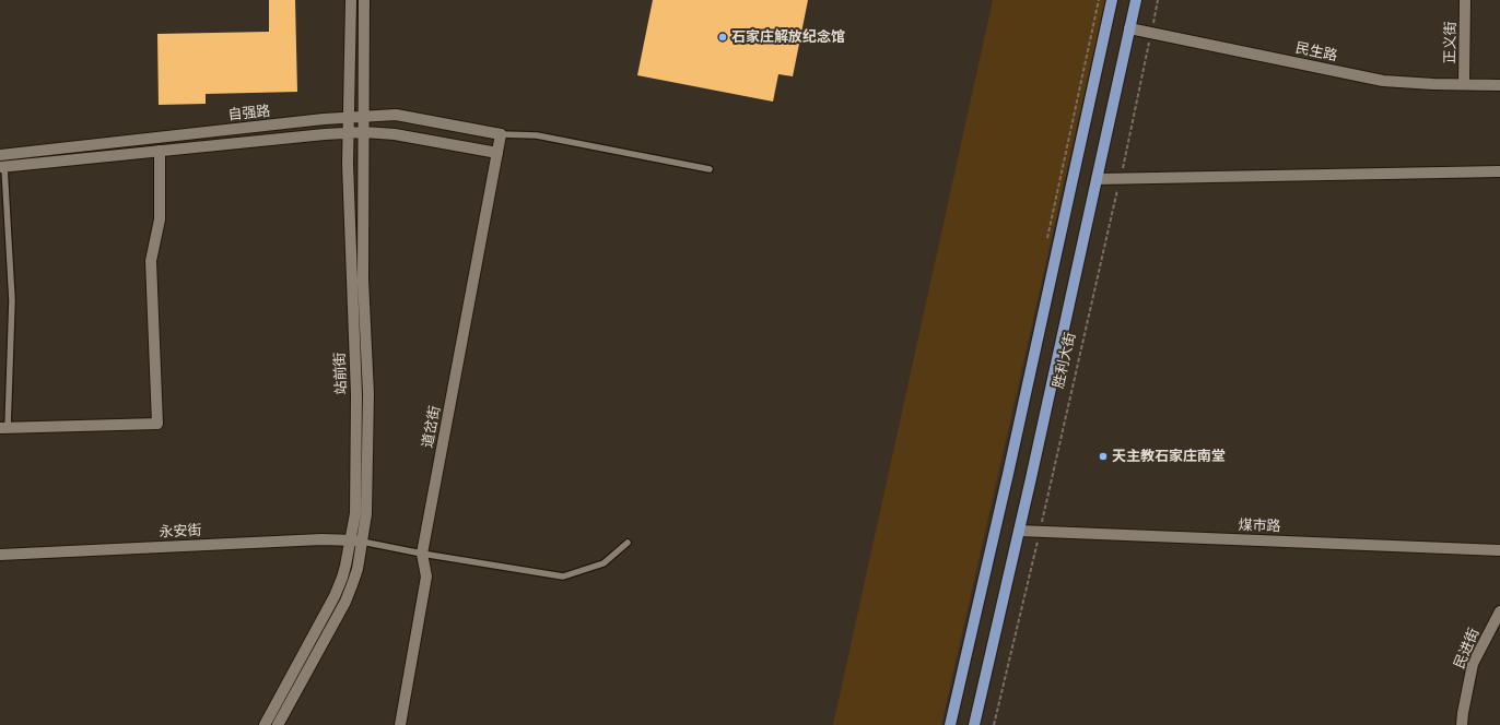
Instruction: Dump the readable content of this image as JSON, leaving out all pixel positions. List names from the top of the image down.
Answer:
{
  "streets": {
    "main road": ["胜利大街"],
    "street": [
      "正义街",
      "民生路",
      "自强路",
      "站前街",
      "道岔街",
      "煤市路",
      "永安街",
      "民进街"
    ]
  },
  "crossings": [
    ["正义街", "民生路"],
    ["民生路", "胜利大街"],
    ["自强路", "站前街"],
    ["自强路", "道岔街"],
    ["胜利大街", "煤市路"],
    ["站前街", "永安街"]
  ],
  "places": ["石家庄解放纪念馆", "天主教石家庄南堂"]
}
